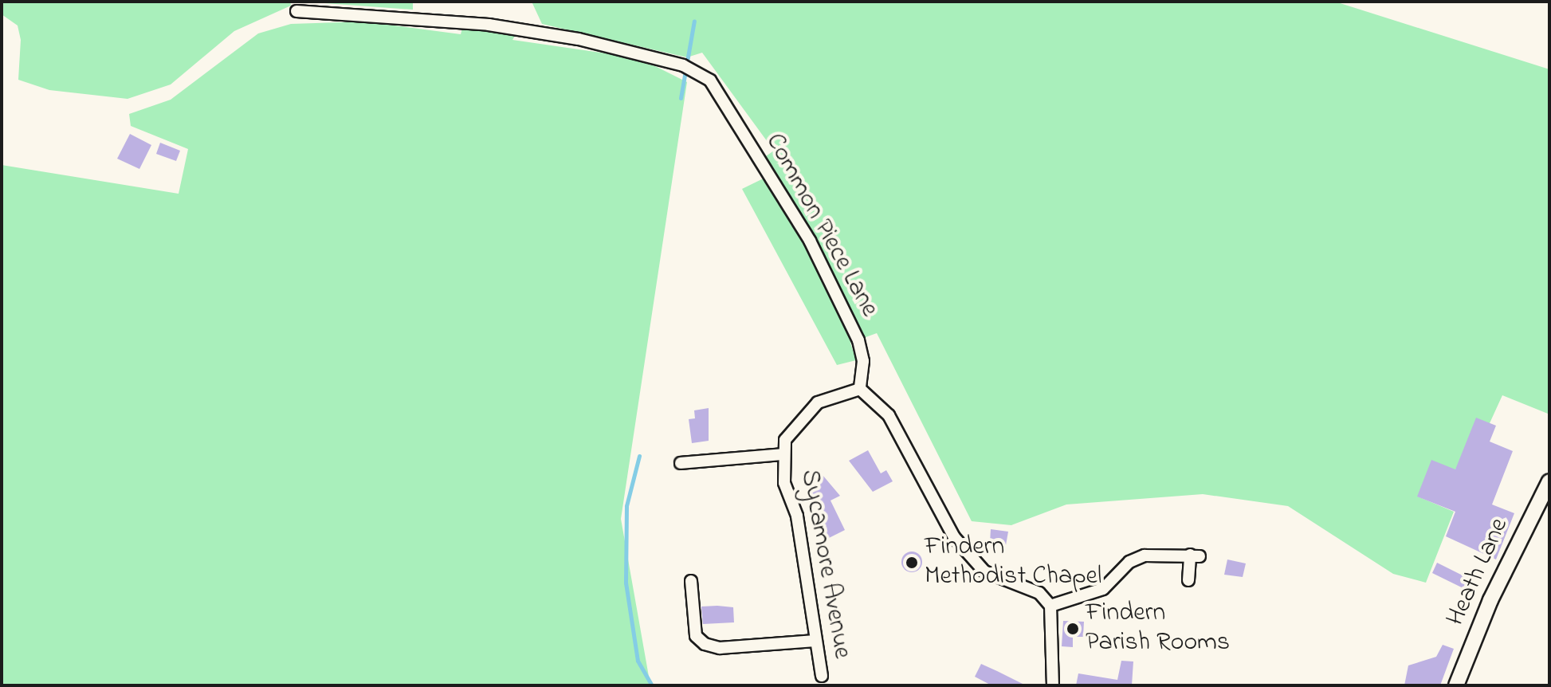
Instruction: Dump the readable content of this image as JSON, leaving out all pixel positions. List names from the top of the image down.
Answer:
{
  "streets": {
    "street": ["Common Piece Lane", "Sycamore Avenue", "Heath Lane"]
  },
  "crossings": [
    ["Common Piece Lane", "Sycamore Avenue"]
  ],
  "places": ["Findern Methodist Chapel", "Findern Parish Rooms"]
}
